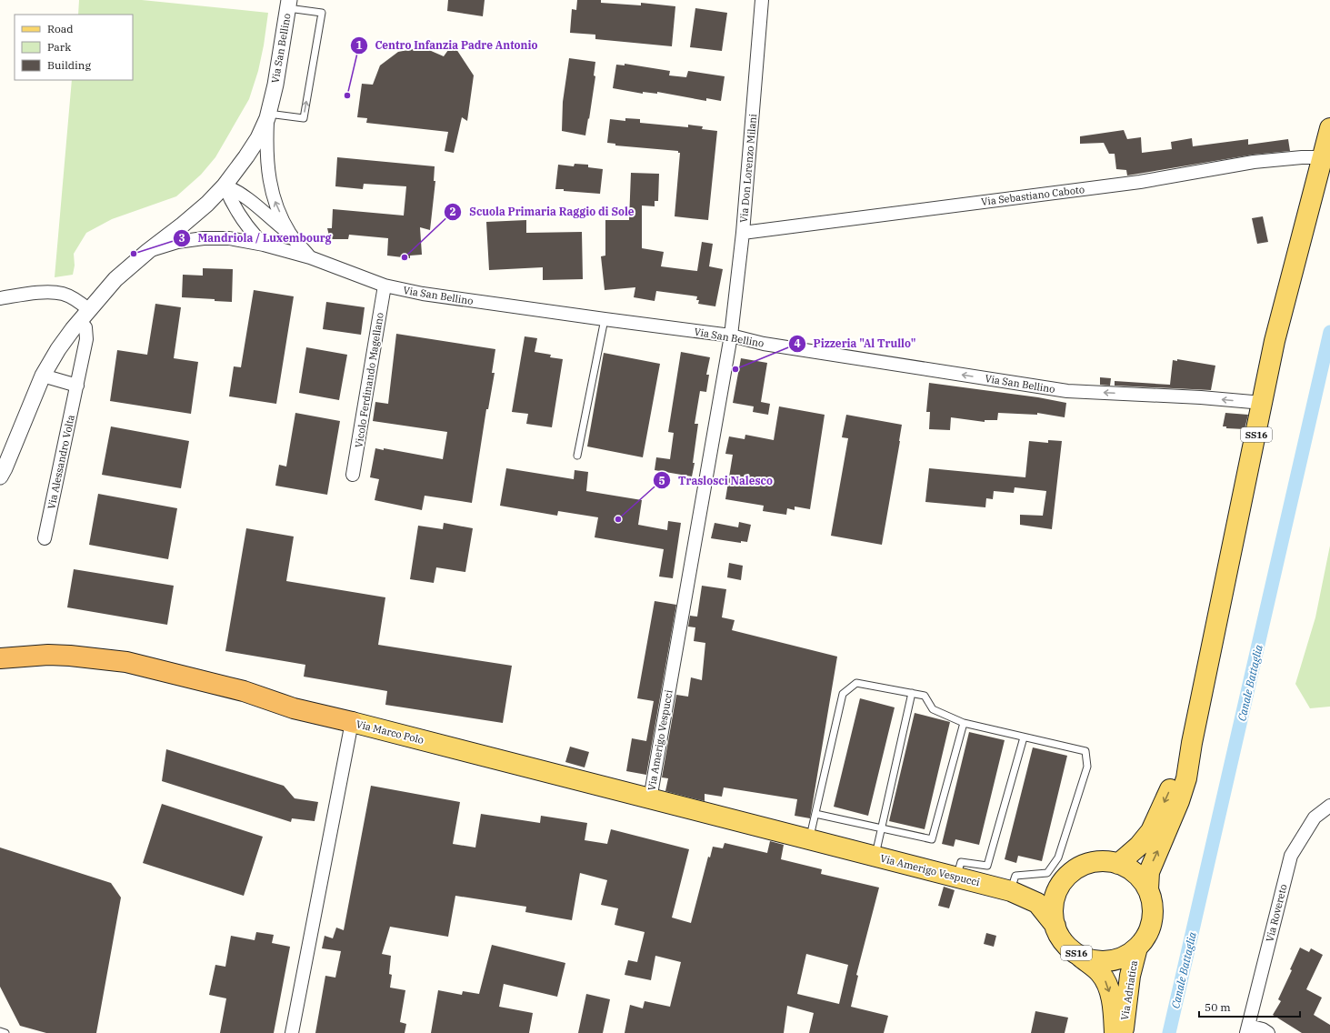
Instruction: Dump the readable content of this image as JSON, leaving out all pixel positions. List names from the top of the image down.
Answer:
{
  "streets": {
    "main road": [
      "SS16",
      "Via Marco Polo",
      "Via Amerigo Vespucci",
      "Via Adriatica"
    ],
    "street": [
      "Via San Bellino",
      "Via Don Lorenzo Milani",
      "Via Sebastiano Caboto",
      "Vicolo Ferdinando Magellano",
      "Via Alessandro Volta",
      "Via Rovereto"
    ]
  },
  "crossings": [
    ["Via San Bellino", "Via Don Lorenzo Milani"],
    ["Via San Bellino", "Vicolo Ferdinando Magellano"],
    ["Via San Bellino", "SS16"],
    ["Via San Bellino", "Via Amerigo Vespucci"],
    ["Via Don Lorenzo Milani", "Via Sebastiano Caboto"],
    ["Via Don Lorenzo Milani", "Via Amerigo Vespucci"],
    ["Via Sebastiano Caboto", "SS16"],
    ["SS16", "Via Amerigo Vespucci"],
    ["SS16", "Via Adriatica"],
    ["Via Marco Polo", "Via Amerigo Vespucci"],
    ["Via Amerigo Vespucci", "Via Adriatica"]
  ],
  "one_way": ["Via San Bellino", "Via Adriatica"],
  "water": ["Canale Battaglia"],
  "places": [
    "Centro Infanzia Padre Antonio",
    "Mandriola / Luxembourg",
    "Scuola Primaria Raggio di Sole",
    "Pizzeria \"Al Trullo\"",
    "Traslosci Nalesco"
  ],
  "legend": ["Road", "Park", "Building"],
  "scale_bar": "50 m"
}
